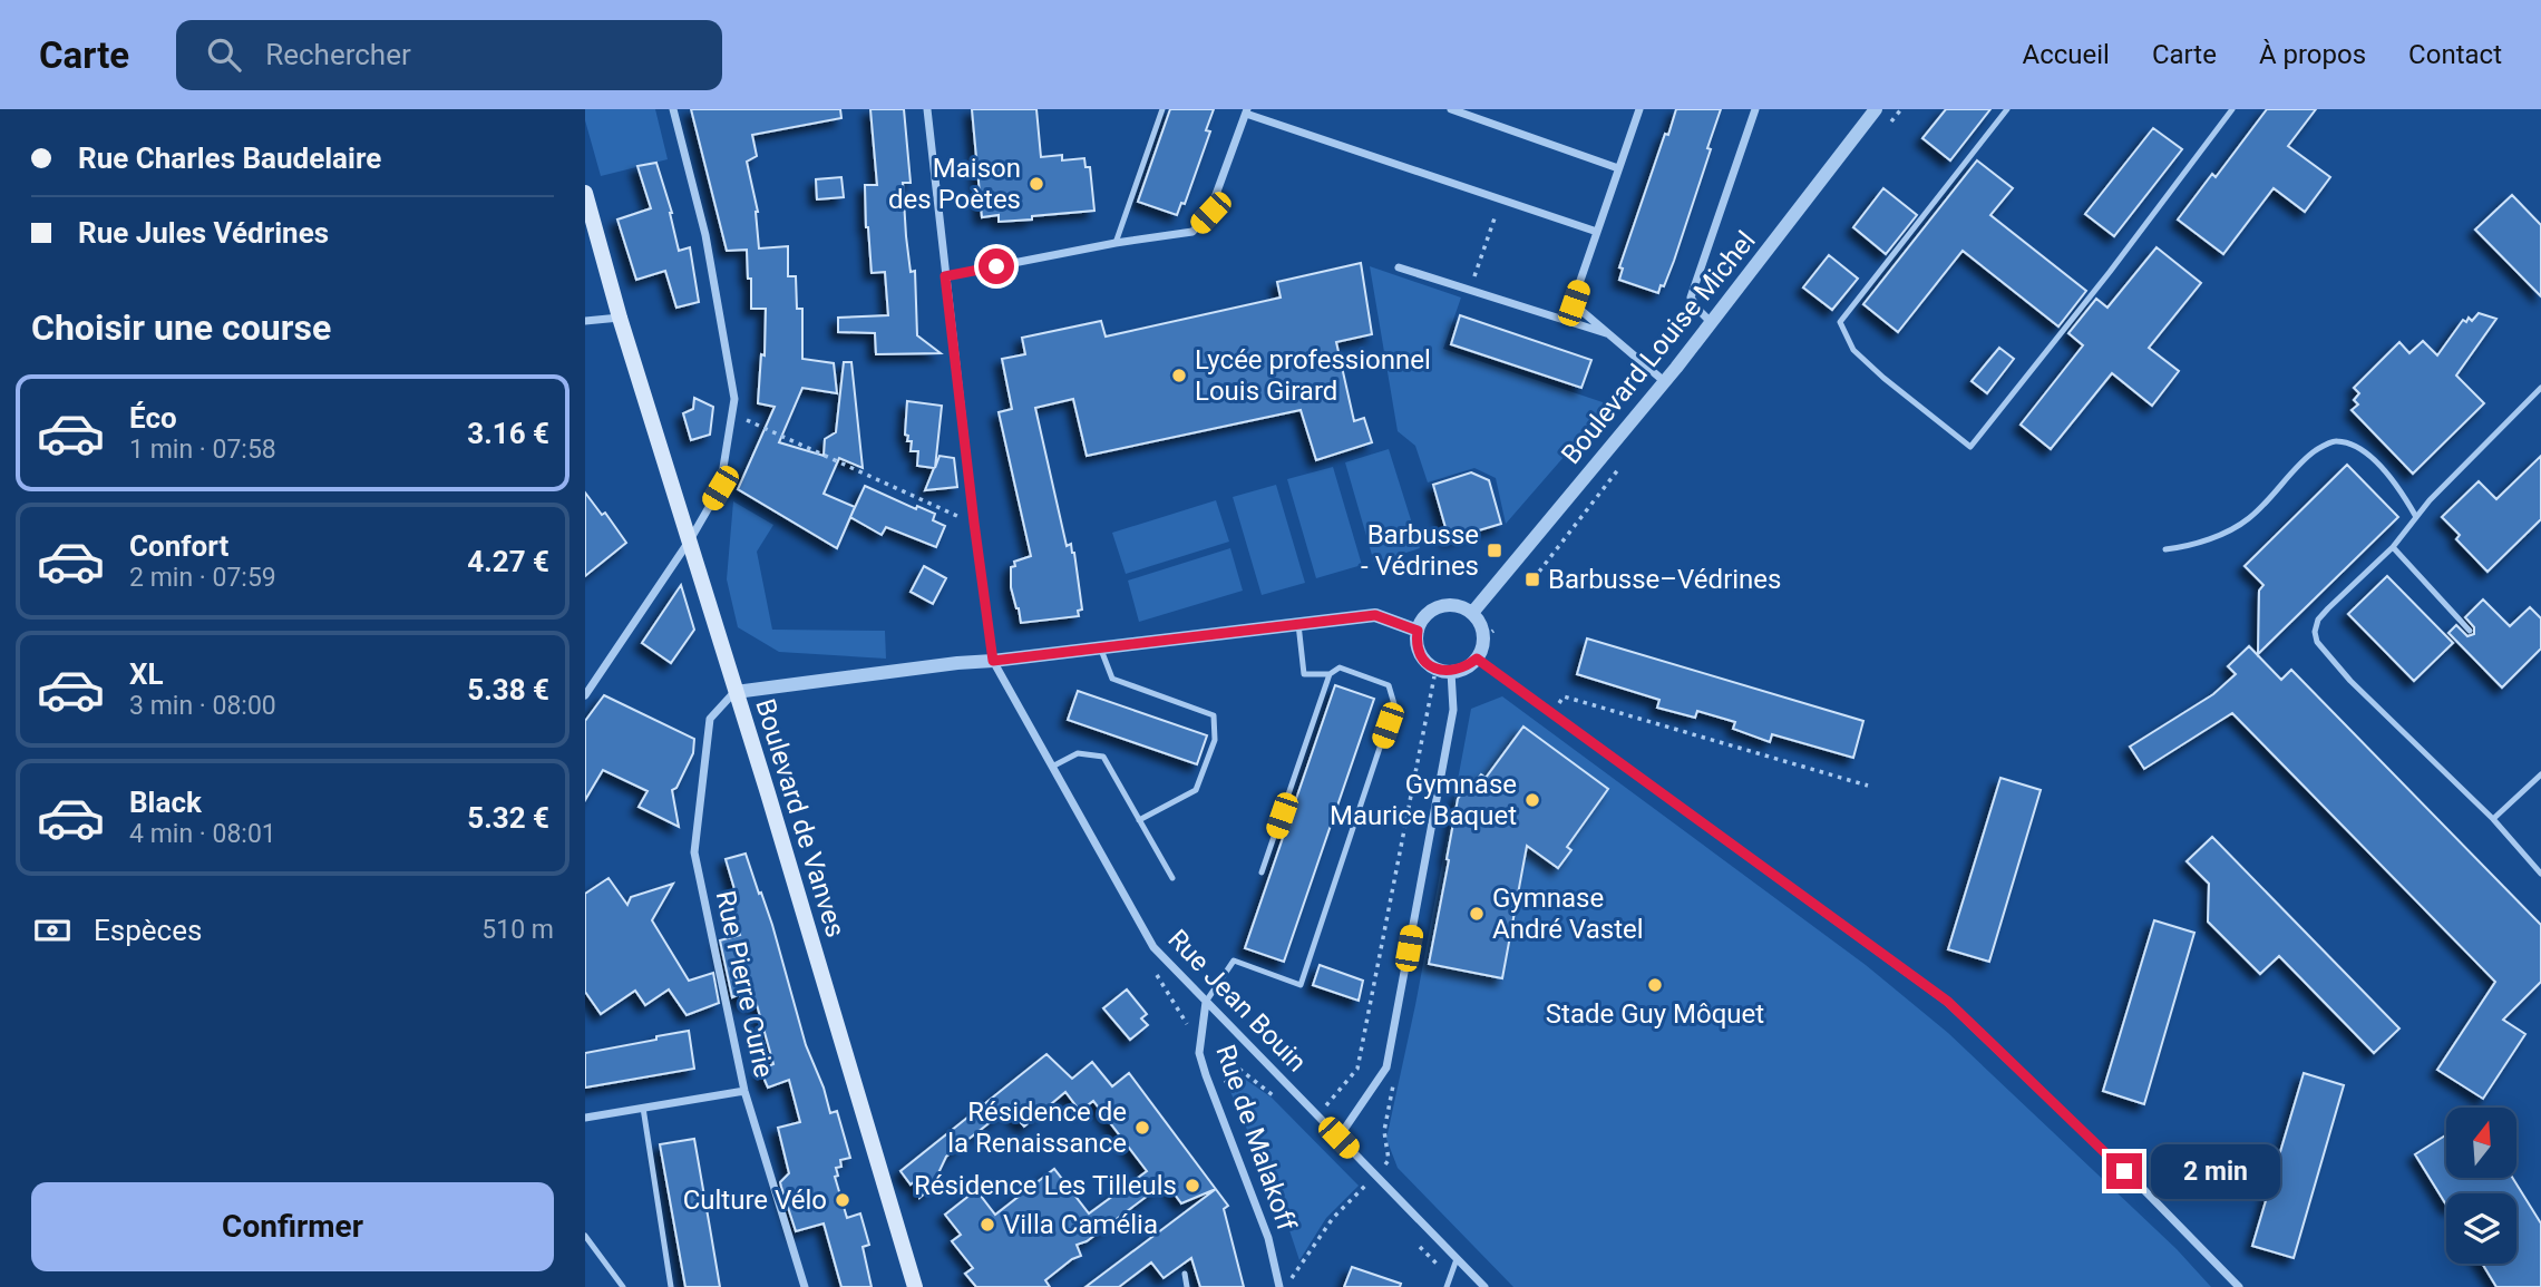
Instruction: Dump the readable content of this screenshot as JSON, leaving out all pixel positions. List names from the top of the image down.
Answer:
{
  "streets": {
    "main road": ["Boulevard de Vanves"],
    "street": [
      "Boulevard Louise Michel",
      "Rue Pierre Curie",
      "Rue Jean Bouin",
      "Rue de Malakoff"
    ]
  },
  "crossings": [
    ["Boulevard de Vanves", "Rue Pierre Curie"],
    ["Rue Jean Bouin", "Rue de Malakoff"]
  ],
  "places": {
    "other": [
      "Maison des Poètes",
      "Lycée professionnel Louis Girard",
      "Gymnase Maurice Baquet",
      "Gymnase André Vastel",
      "Stade Guy Môquet",
      "Résidence de la Renaissance",
      "Résidence Les Tilleuls",
      "Culture Vélo",
      "Villa Camélia"
    ],
    "transit": ["Barbusse - Védrines", "Barbusse–Védrines"]
  },
  "north": "top",
  "page": {
    "header": "Carte",
    "search": "Rechercher",
    "nav": [
      "Accueil",
      "Carte",
      "À propos",
      "Contact"
    ],
    "banner": ["Rue Charles Baudelaire", "Rue Jules Védrines"],
    "heading": "Choisir une course",
    "list": [
      {
        "name": "Éco",
        "note": "1 min · 07:58",
        "value": "3.16 €"
      },
      {
        "name": "Confort",
        "note": "2 min · 07:59",
        "value": "4.27 €"
      },
      {
        "name": "XL",
        "note": "3 min · 08:00",
        "value": "5.38 €"
      },
      {
        "name": "Black",
        "note": "4 min · 08:01",
        "value": "5.32 €"
      }
    ],
    "pay": ["Espèces", "510 m"],
    "bubble": "2 min",
    "buttons": "Confirmer"
  }
}
